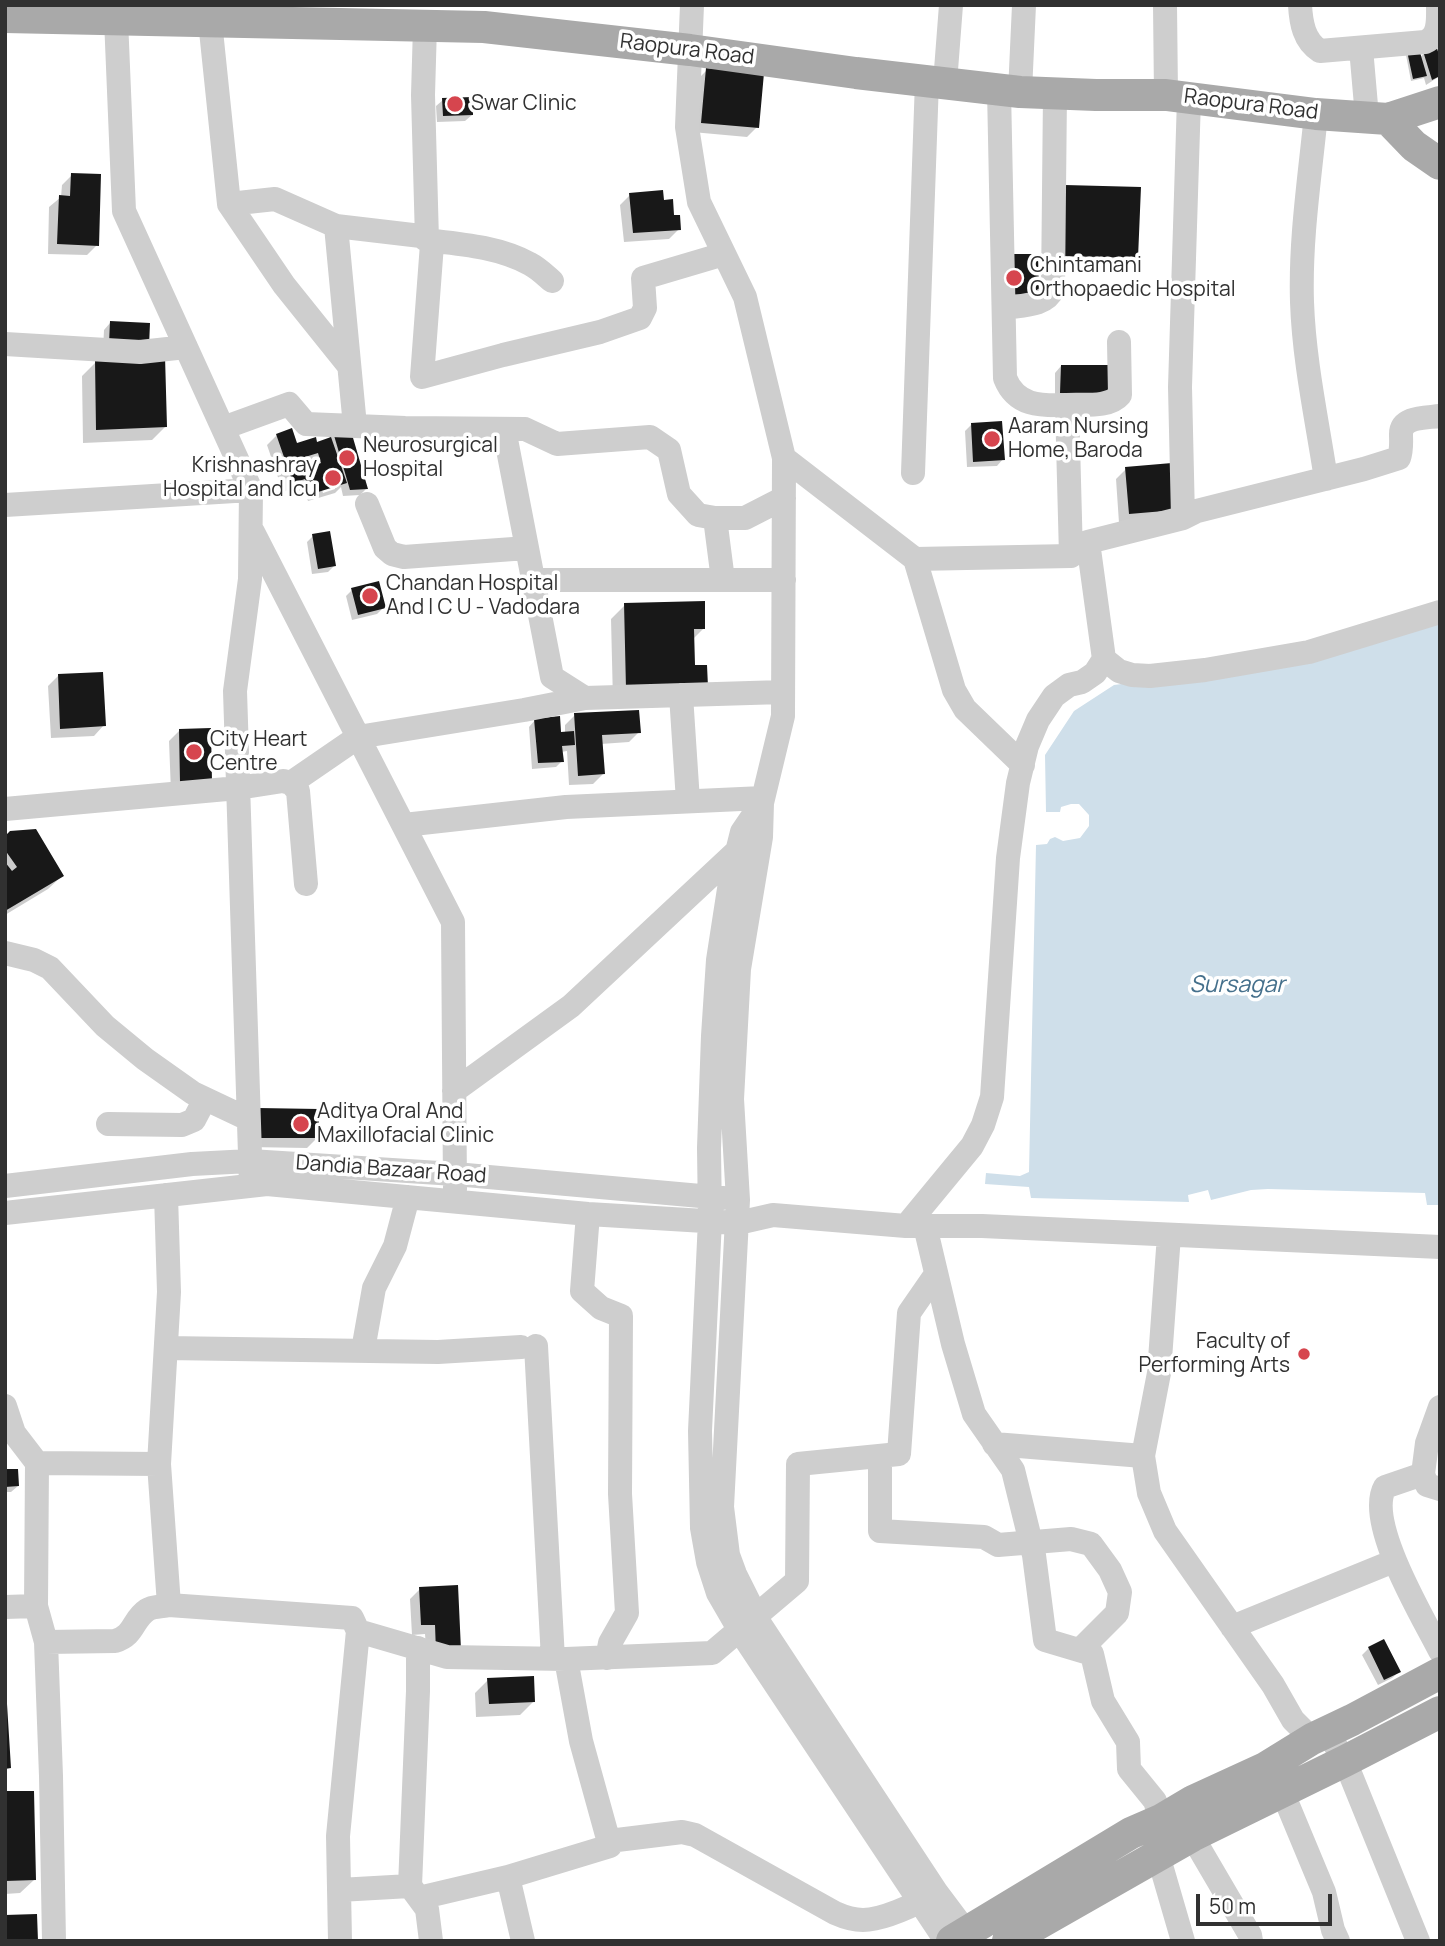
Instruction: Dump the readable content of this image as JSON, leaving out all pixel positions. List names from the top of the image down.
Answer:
{
  "streets": {
    "main road": ["Raopura Road"],
    "street": ["Dandia Bazaar Road"]
  },
  "water": ["Sursagar"],
  "places": [
    "Swar Clinic",
    "Chintamani Orthopaedic Hospital",
    "Aaram Nursing Home, Baroda",
    "Neurosurgical Hospital",
    "Krishnashray Hospital and Icu",
    "Chandan Hospital And I C U - Vadodara",
    "City Heart Centre",
    "Aditya Oral And Maxillofacial Clinic",
    "Faculty of Performing Arts"
  ],
  "scale_bar": "50 m"
}
